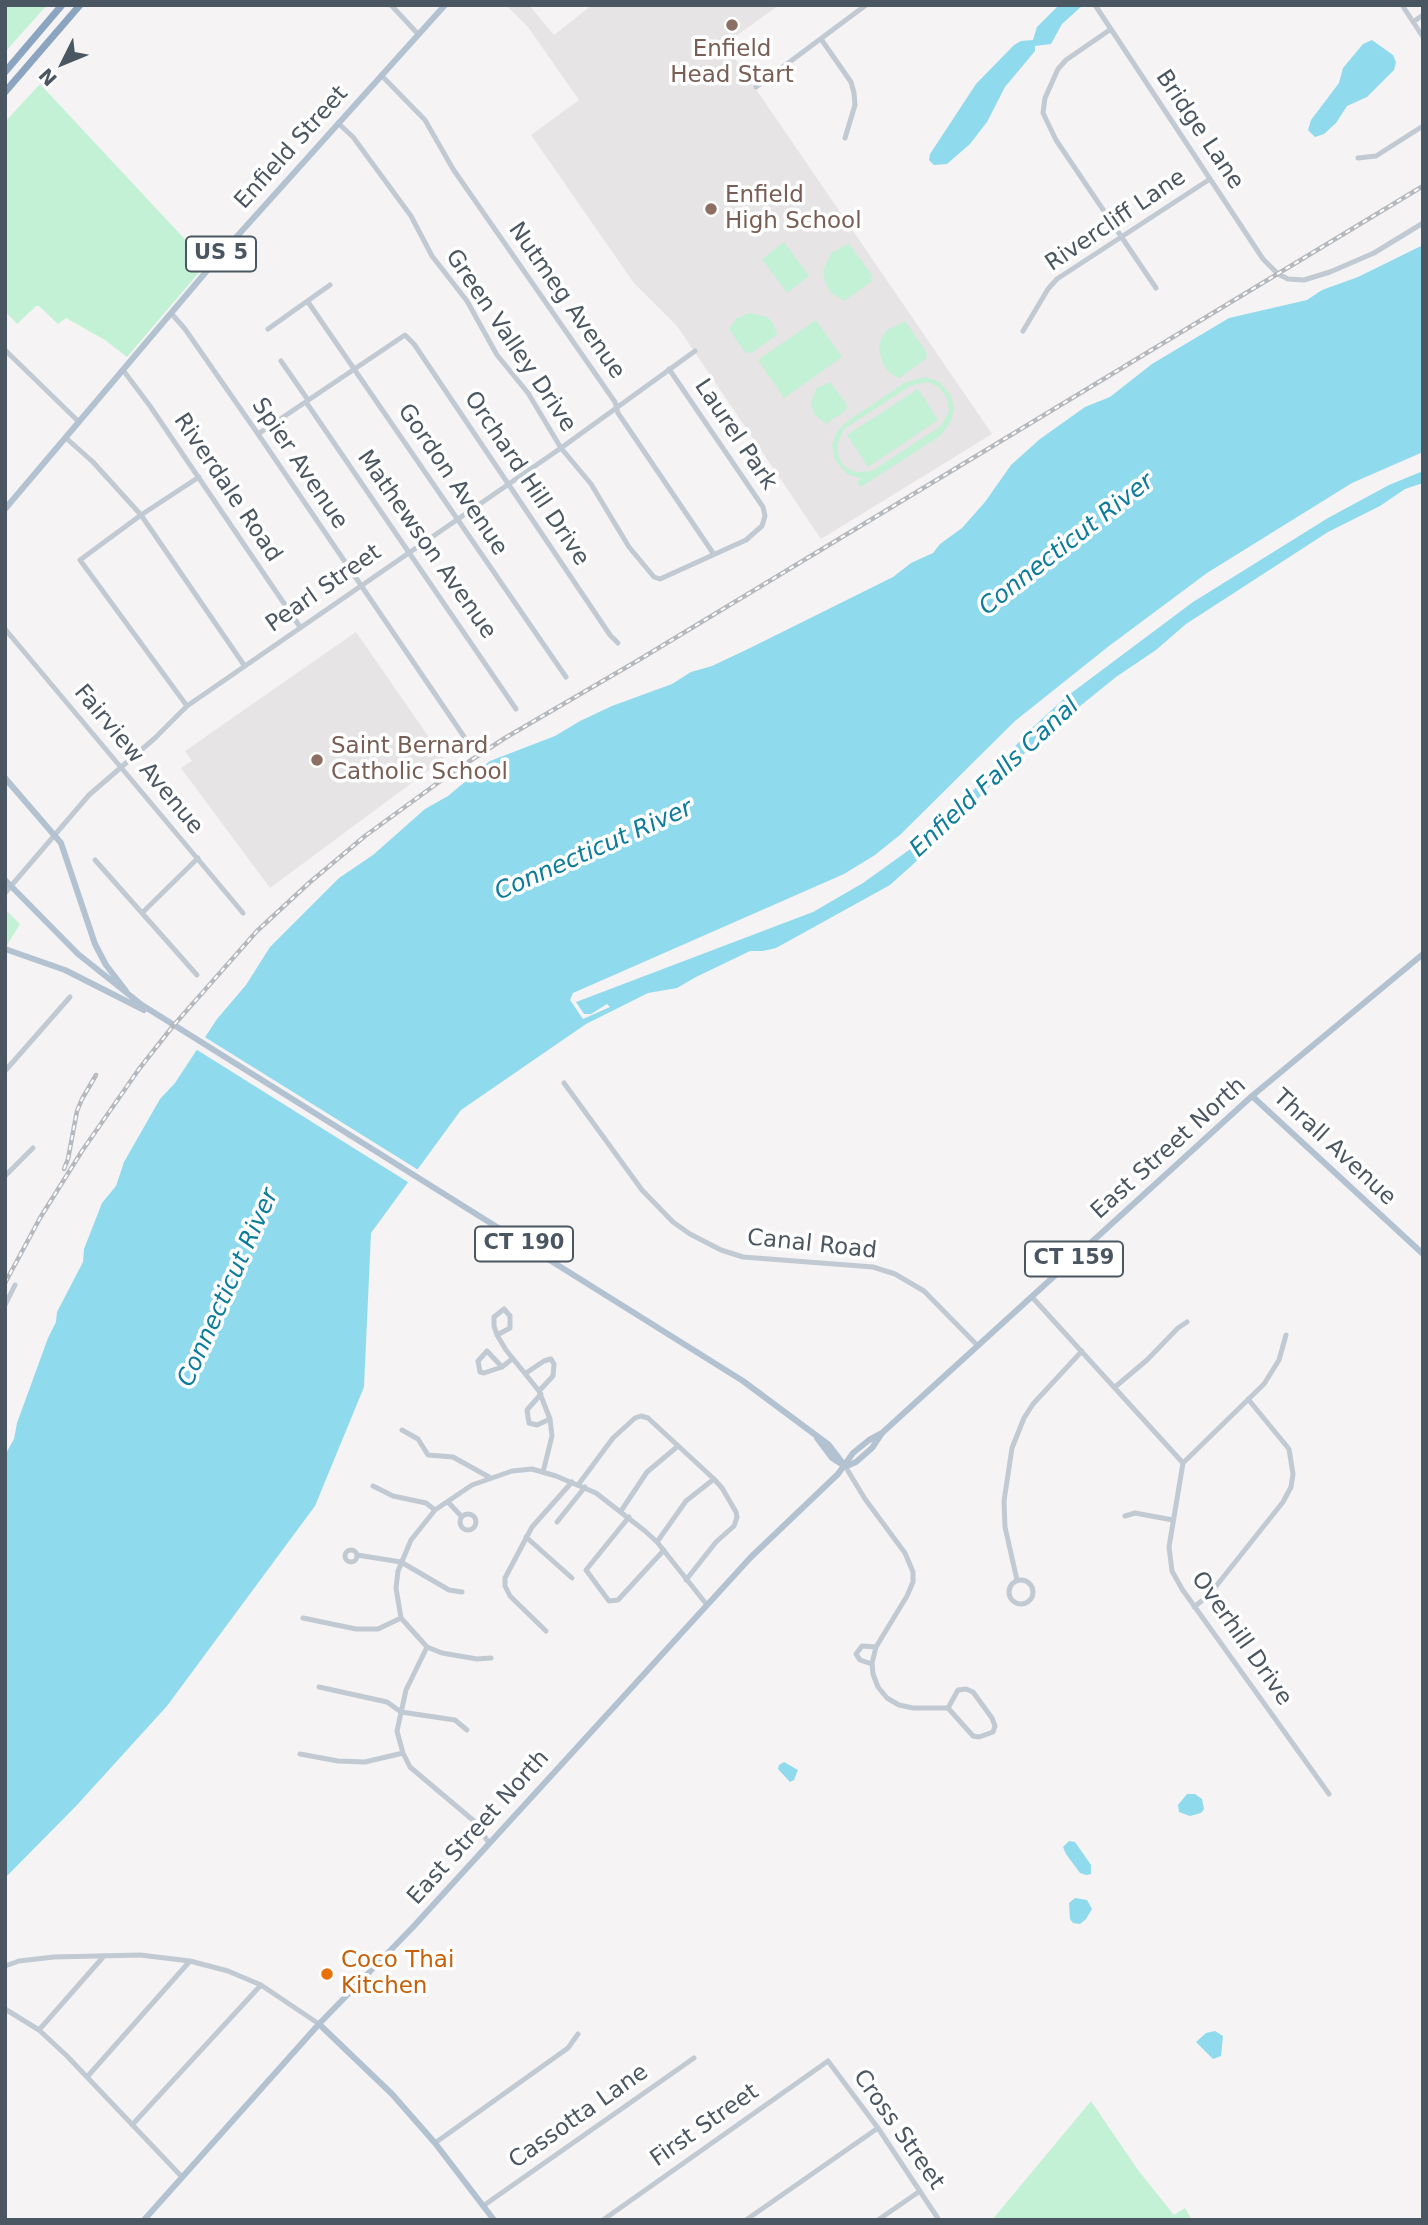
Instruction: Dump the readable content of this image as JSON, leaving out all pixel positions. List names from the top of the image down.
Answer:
{
  "streets": {
    "main road": [
      "Enfield Street",
      "US 5",
      "Thrall Avenue",
      "East Street North",
      "CT 190",
      "CT 159"
    ],
    "street": [
      "Bridge Lane",
      "Rivercliff Lane",
      "Nutmeg Avenue",
      "Green Valley Drive",
      "Laurel Park",
      "Spier Avenue",
      "Orchard Hill Drive",
      "Gordon Avenue",
      "Riverdale Road",
      "Mathewson Avenue",
      "Pearl Street",
      "Fairview Avenue",
      "Canal Road",
      "Overhill Drive",
      "Cassotta Lane",
      "First Street",
      "Cross Street"
    ]
  },
  "crossings": [
    ["Bridge Lane", "Rivercliff Lane"],
    ["Enfield Street", "Nutmeg Avenue"],
    ["Enfield Street", "Green Valley Drive"],
    ["Enfield Street", "Spier Avenue"],
    ["Enfield Street", "Riverdale Road"],
    ["Nutmeg Avenue", "Laurel Park"],
    ["Nutmeg Avenue", "Pearl Street"],
    ["Green Valley Drive", "Laurel Park"],
    ["Green Valley Drive", "Pearl Street"],
    ["Laurel Park", "Pearl Street"],
    ["Spier Avenue", "Pearl Street"],
    ["Orchard Hill Drive", "Gordon Avenue"],
    ["Orchard Hill Drive", "Pearl Street"],
    ["Gordon Avenue", "Pearl Street"],
    ["Riverdale Road", "Pearl Street"],
    ["Mathewson Avenue", "Pearl Street"],
    ["Pearl Street", "Fairview Avenue"],
    ["Thrall Avenue", "East Street North"],
    ["East Street North", "CT 190"],
    ["East Street North", "Canal Road"],
    ["First Street", "Cross Street"]
  ],
  "water": ["Connecticut River", "Enfield Falls Canal"],
  "places": [
    "Enfield Head Start",
    "Enfield High School",
    "Saint Bernard Catholic School",
    "Coco Thai Kitchen"
  ],
  "north": "bottom left"
}
